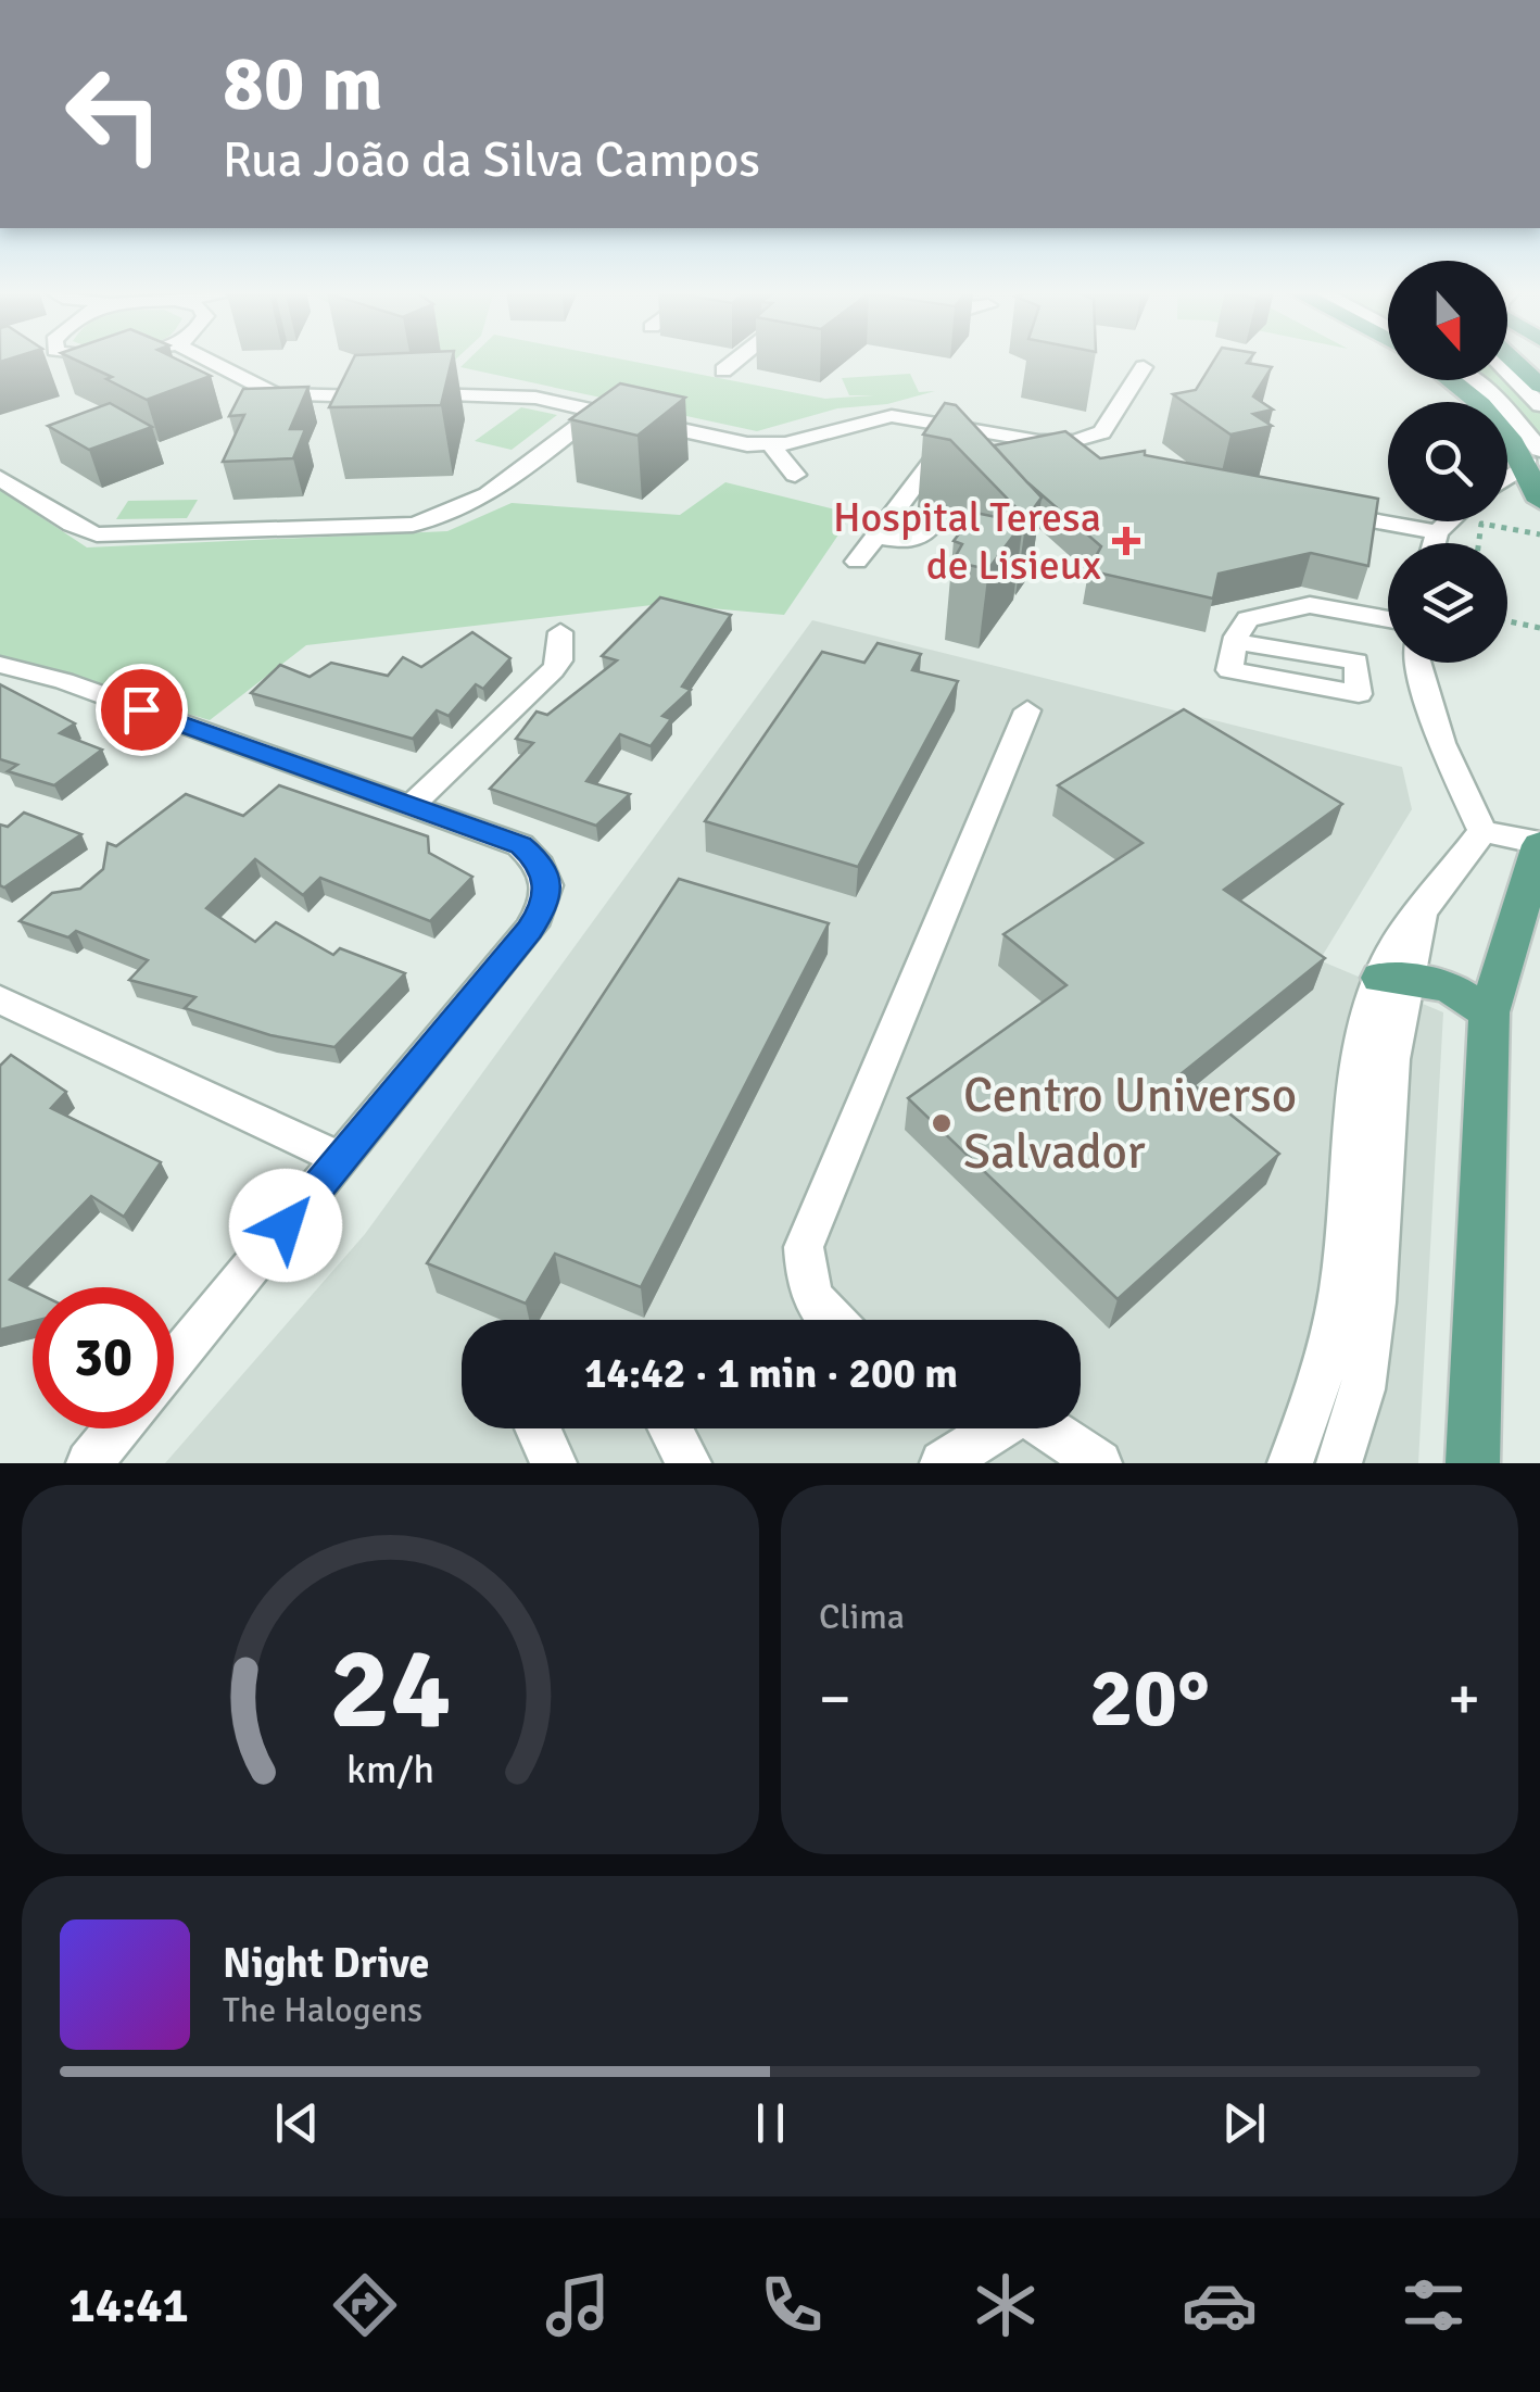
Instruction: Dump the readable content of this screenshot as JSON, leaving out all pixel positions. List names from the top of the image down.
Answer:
{
  "places": {
    "health": ["Hospital Teresa de Lisieux"],
    "other": ["Centro Universo Salvador"]
  },
  "north": "bottom",
  "page": {
    "turn": ["80 m", "Rua João da Silva Campos"],
    "limit": "30",
    "trip": "14:42 · 1 min · 200 m",
    "tile": "Clima",
    "heat": ["−", "20°", "+"],
    "song": ["Night Drive", "The Halogens"],
    "tabs": "14:41",
    "gauge": ["24", "km/h"]
  }
}
